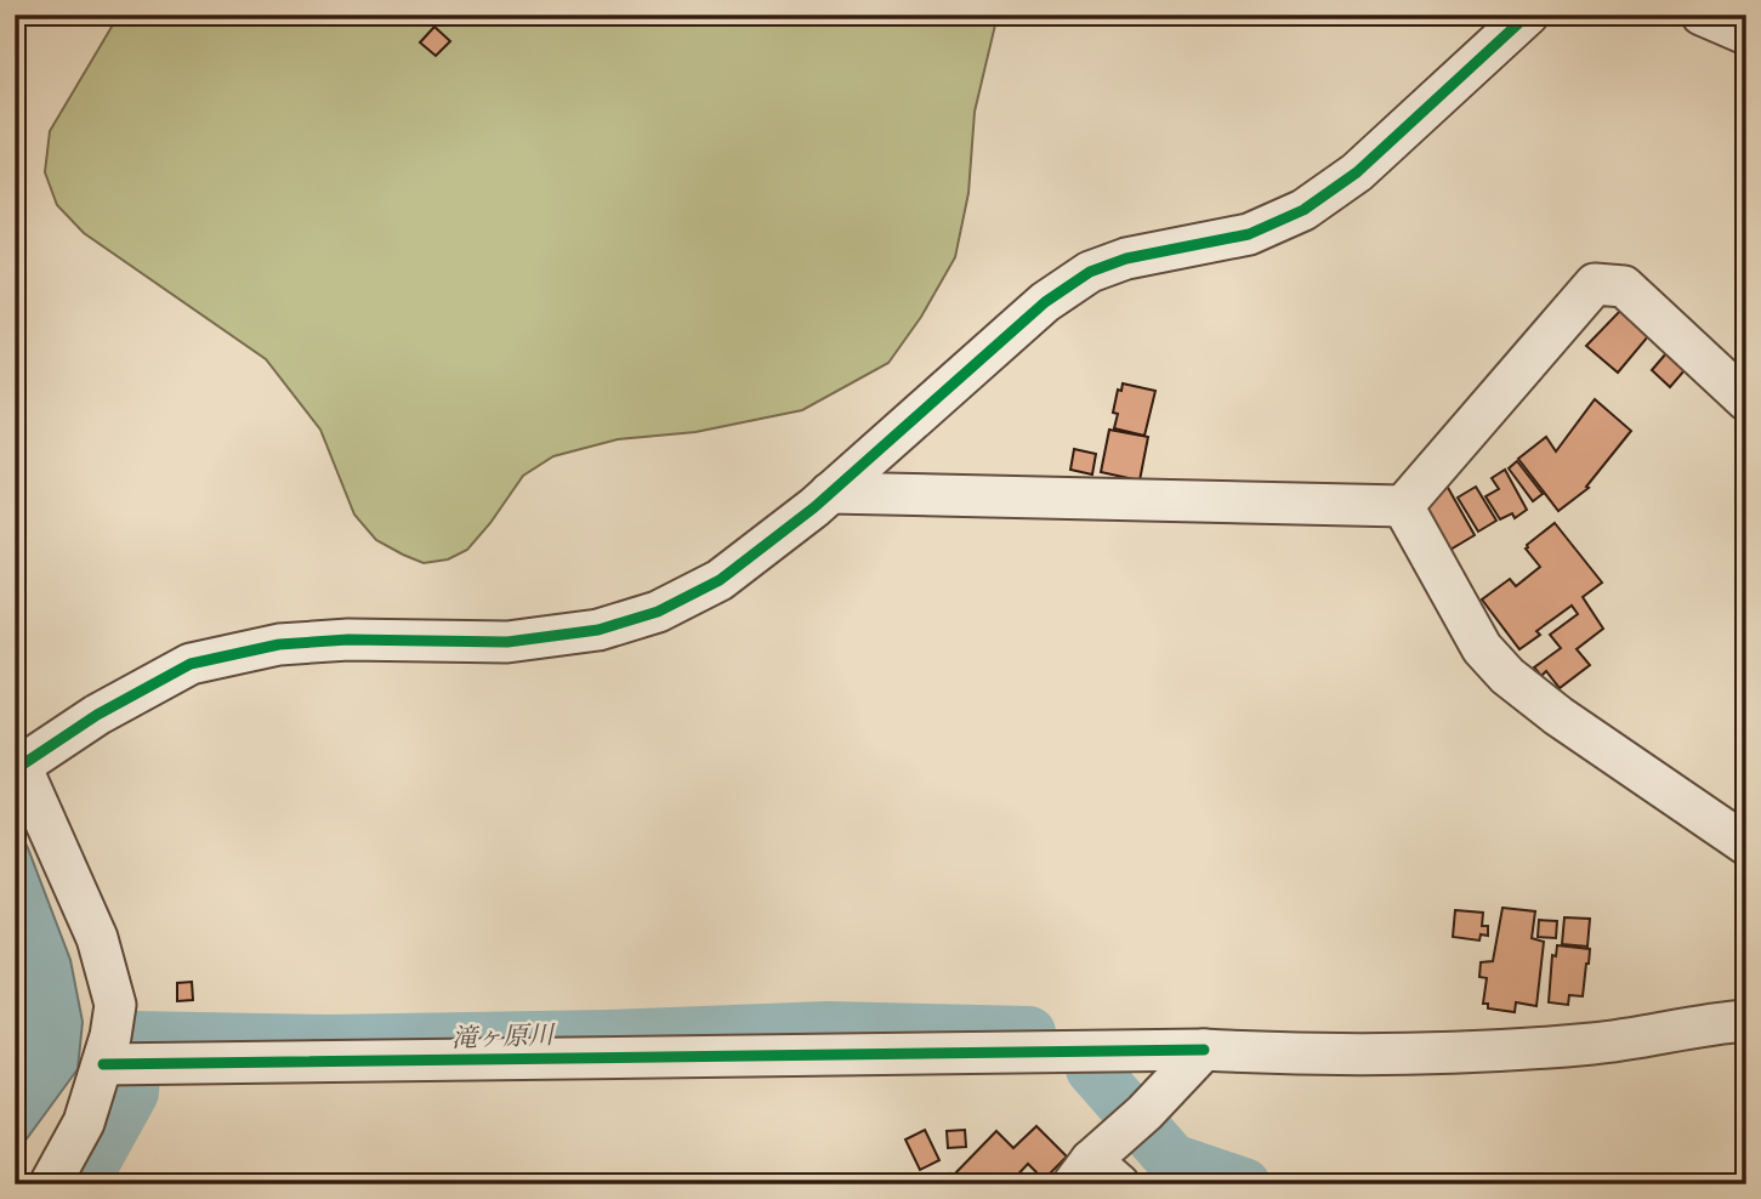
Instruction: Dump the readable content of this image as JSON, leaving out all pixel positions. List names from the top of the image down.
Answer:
{
  "water": ["滝ヶ原川"]
}
